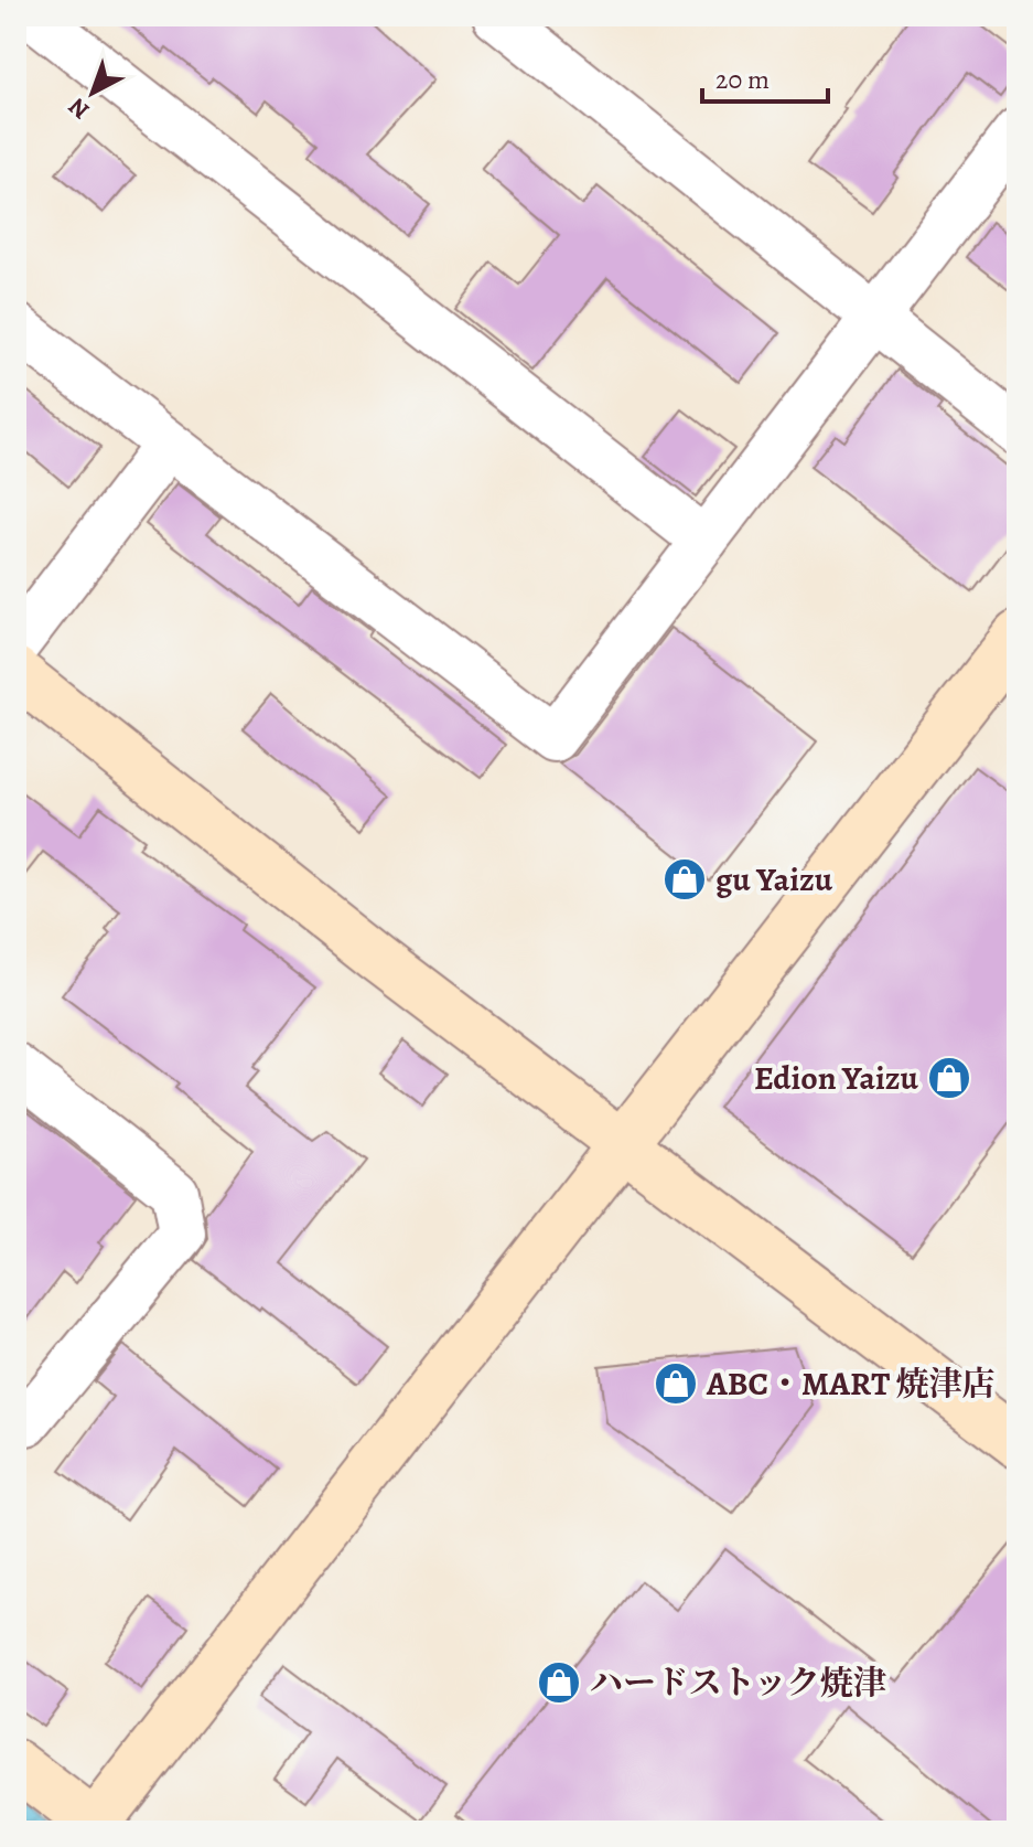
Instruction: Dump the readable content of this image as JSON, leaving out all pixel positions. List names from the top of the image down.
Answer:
{
  "places": {
    "shop": [
      "gu Yaizu",
      "Edion Yaizu",
      "ABC・MART 焼津店",
      "ハードストック焼津"
    ]
  },
  "scale_bar": "20 m",
  "north": "bottom left"
}
